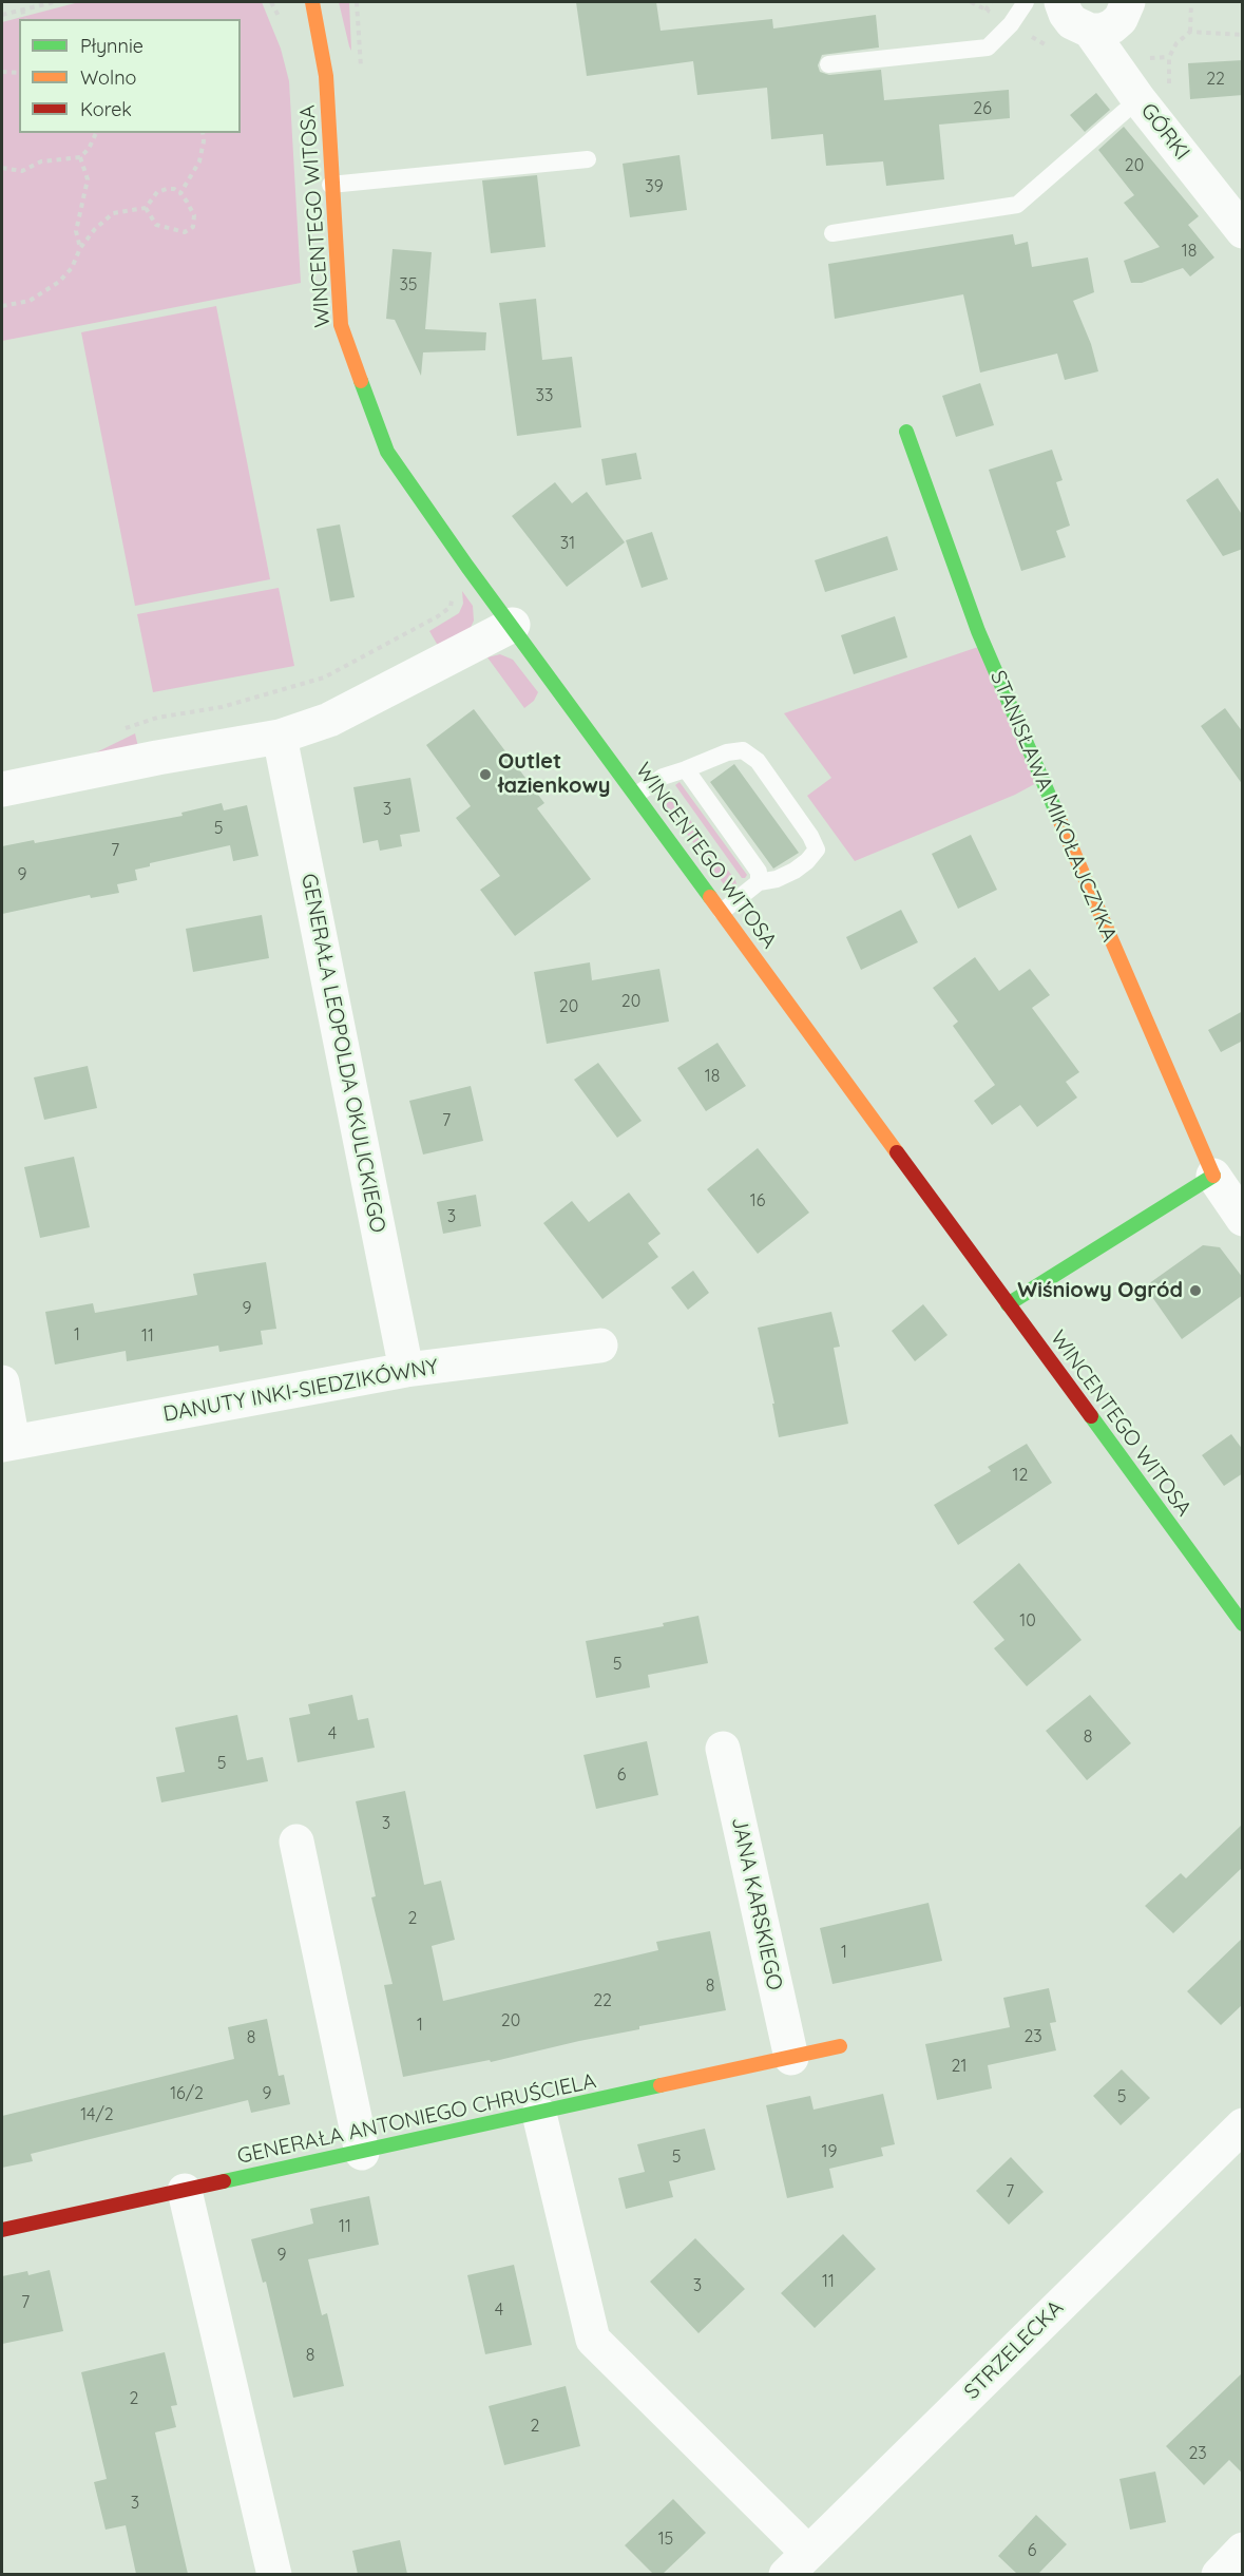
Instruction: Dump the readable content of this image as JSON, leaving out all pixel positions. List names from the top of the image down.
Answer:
{
  "streets": {
    "street": [
      "GÓRKI",
      "WINCENTEGO WITOSA",
      "STANISŁAWA MIKOŁAJCZYKA",
      "GENERAŁA LEOPOLDA OKULICKIEGO",
      "DANUTY INKI-SIEDZIKÓWNY",
      "JANA KARSKIEGO",
      "GENERAŁA ANTONIEGO CHRUŚCIELA",
      "STRZELECKA"
    ]
  },
  "crossings": [
    ["GENERAŁA LEOPOLDA OKULICKIEGO", "DANUTY INKI-SIEDZIKÓWNY"],
    ["JANA KARSKIEGO", "GENERAŁA ANTONIEGO CHRUŚCIELA"]
  ],
  "places": ["Outlet łazienkowy", "Wiśniowy Ogród"],
  "house_numbers": [
    "22",
    "26",
    "20",
    "39",
    "18",
    "35",
    "33",
    "31",
    "3",
    "5",
    "7",
    "9",
    "20",
    "20",
    "18",
    "7",
    "16",
    "3",
    "9",
    "1",
    "11",
    "12",
    "10",
    "5",
    "4",
    "8",
    "5",
    "6",
    "3",
    "2",
    "1",
    "8",
    "22",
    "20",
    "1",
    "23",
    "8",
    "21",
    "16/2",
    "9",
    "5",
    "14/2",
    "19",
    "5",
    "7",
    "11",
    "9",
    "11",
    "3",
    "7",
    "4",
    "8",
    "2",
    "2",
    "23",
    "3",
    "15",
    "6"
  ],
  "legend": ["Płynnie", "Wolno", "Korek"]
}
